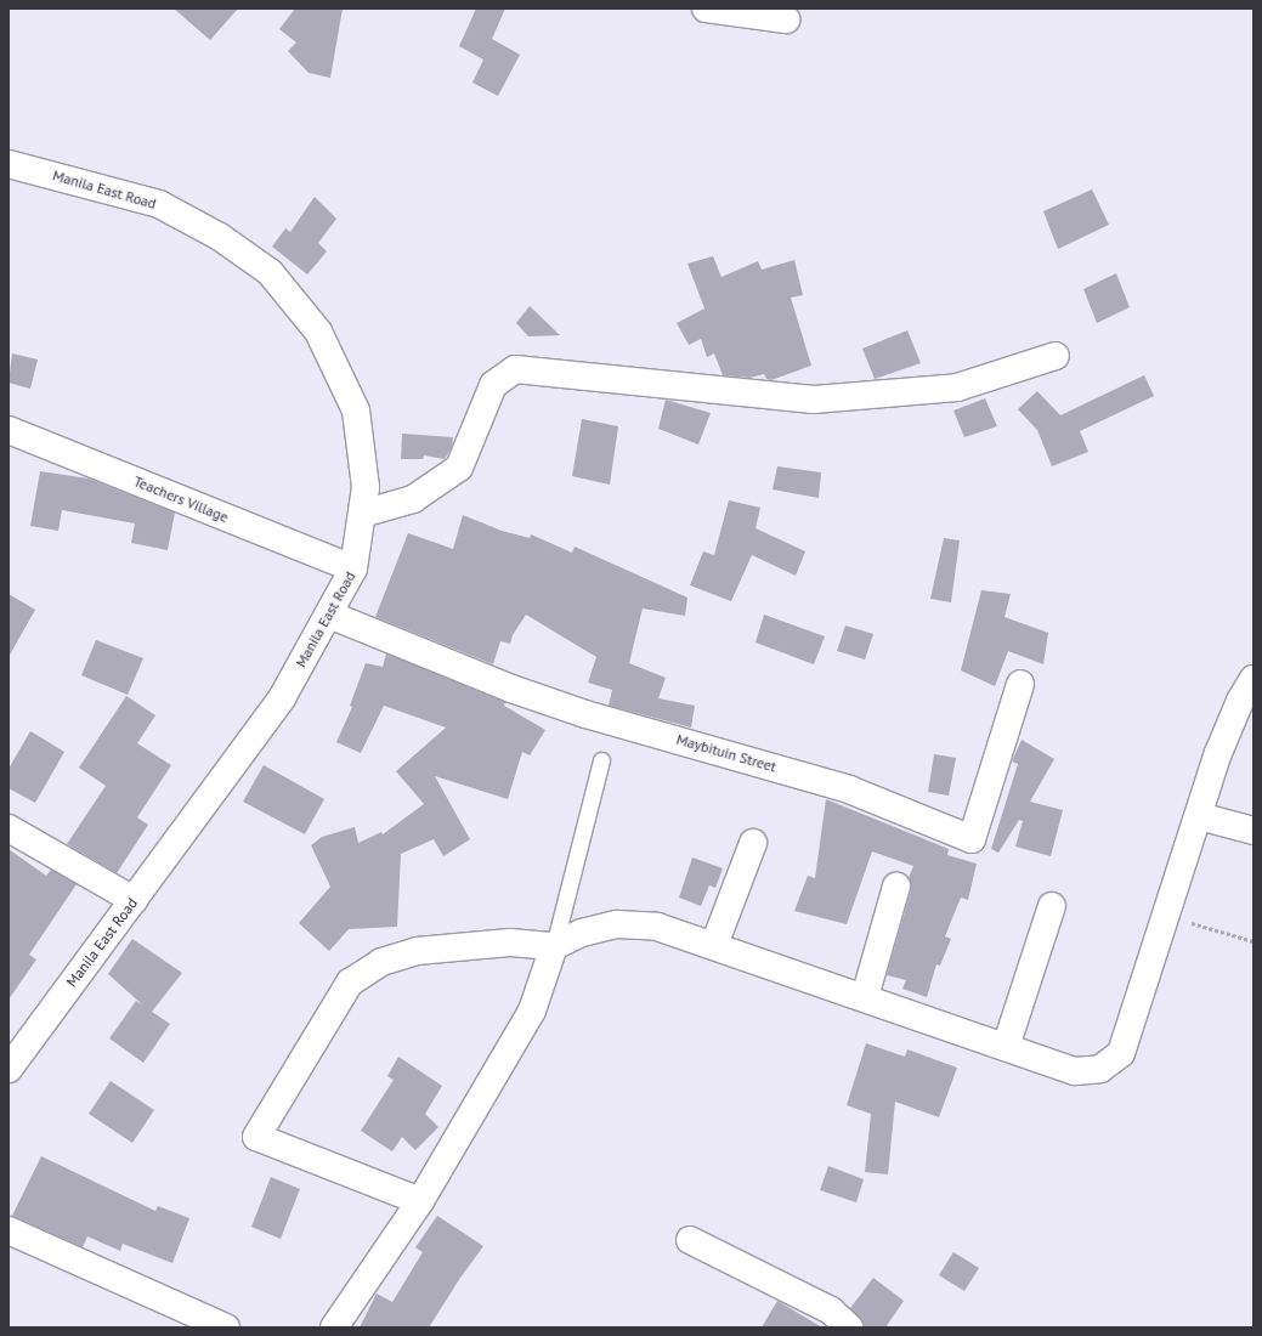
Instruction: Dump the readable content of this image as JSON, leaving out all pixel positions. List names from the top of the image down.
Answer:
{
  "streets": {
    "street": ["Manila East Road", "Teachers Village", "Maybituin Street"]
  },
  "crossings": [
    ["Manila East Road", "Teachers Village"],
    ["Manila East Road", "Maybituin Street"]
  ]
}
